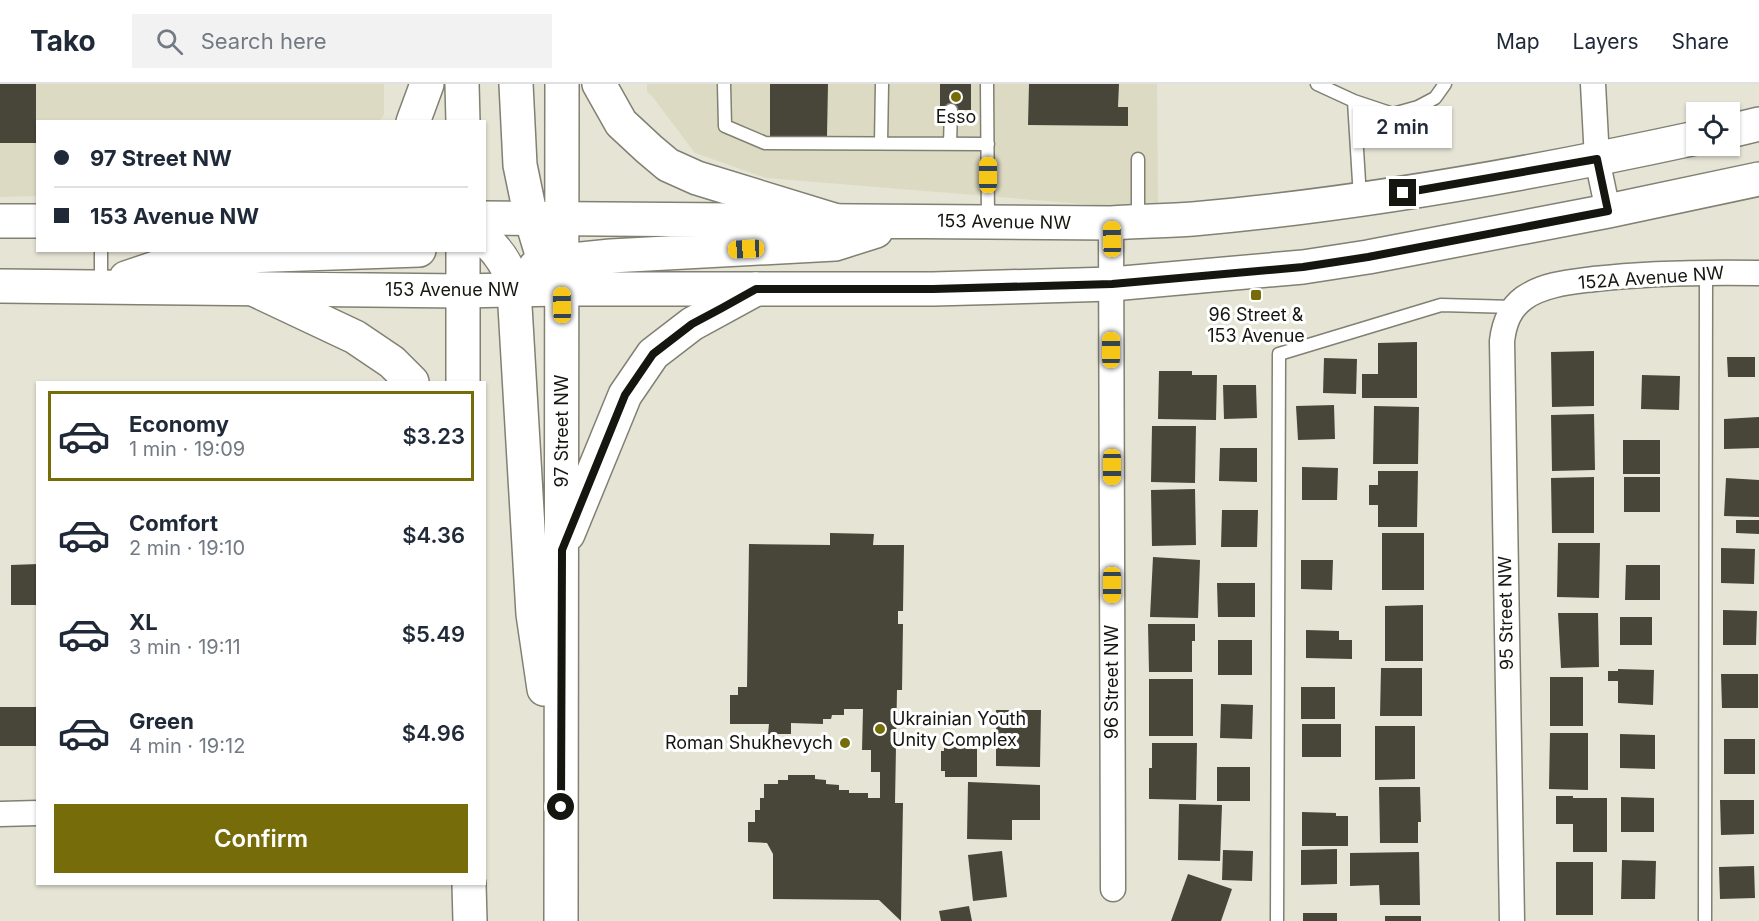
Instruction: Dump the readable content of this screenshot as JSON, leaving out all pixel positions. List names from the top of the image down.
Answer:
{
  "streets": {
    "main road": ["153 Avenue NW", "97 Street NW"],
    "street": ["152A Avenue NW", "95 Street NW", "96 Street NW"]
  },
  "crossings": [
    ["153 Avenue NW", "97 Street NW"],
    ["153 Avenue NW", "96 Street NW"],
    ["152A Avenue NW", "95 Street NW"]
  ],
  "places": {
    "other": ["Esso", "Ukrainian Youth Unity Complex", "Roman Shukhevych"],
    "transit": ["96 Street & 153 Avenue"]
  },
  "page": {
    "header": "Tako",
    "search": "Search here",
    "nav": ["Map", "Layers", "Share"],
    "bubble": "2 min",
    "banner": ["97 Street NW", "153 Avenue NW"],
    "list": [
      {
        "name": "Economy",
        "note": "1 min · 19:09",
        "value": "$3.23"
      },
      {
        "name": "Comfort",
        "note": "2 min · 19:10",
        "value": "$4.36"
      },
      {
        "name": "XL",
        "note": "3 min · 19:11",
        "value": "$5.49"
      },
      {
        "name": "Green",
        "note": "4 min · 19:12",
        "value": "$4.96"
      }
    ],
    "buttons": "Confirm"
  }
}
